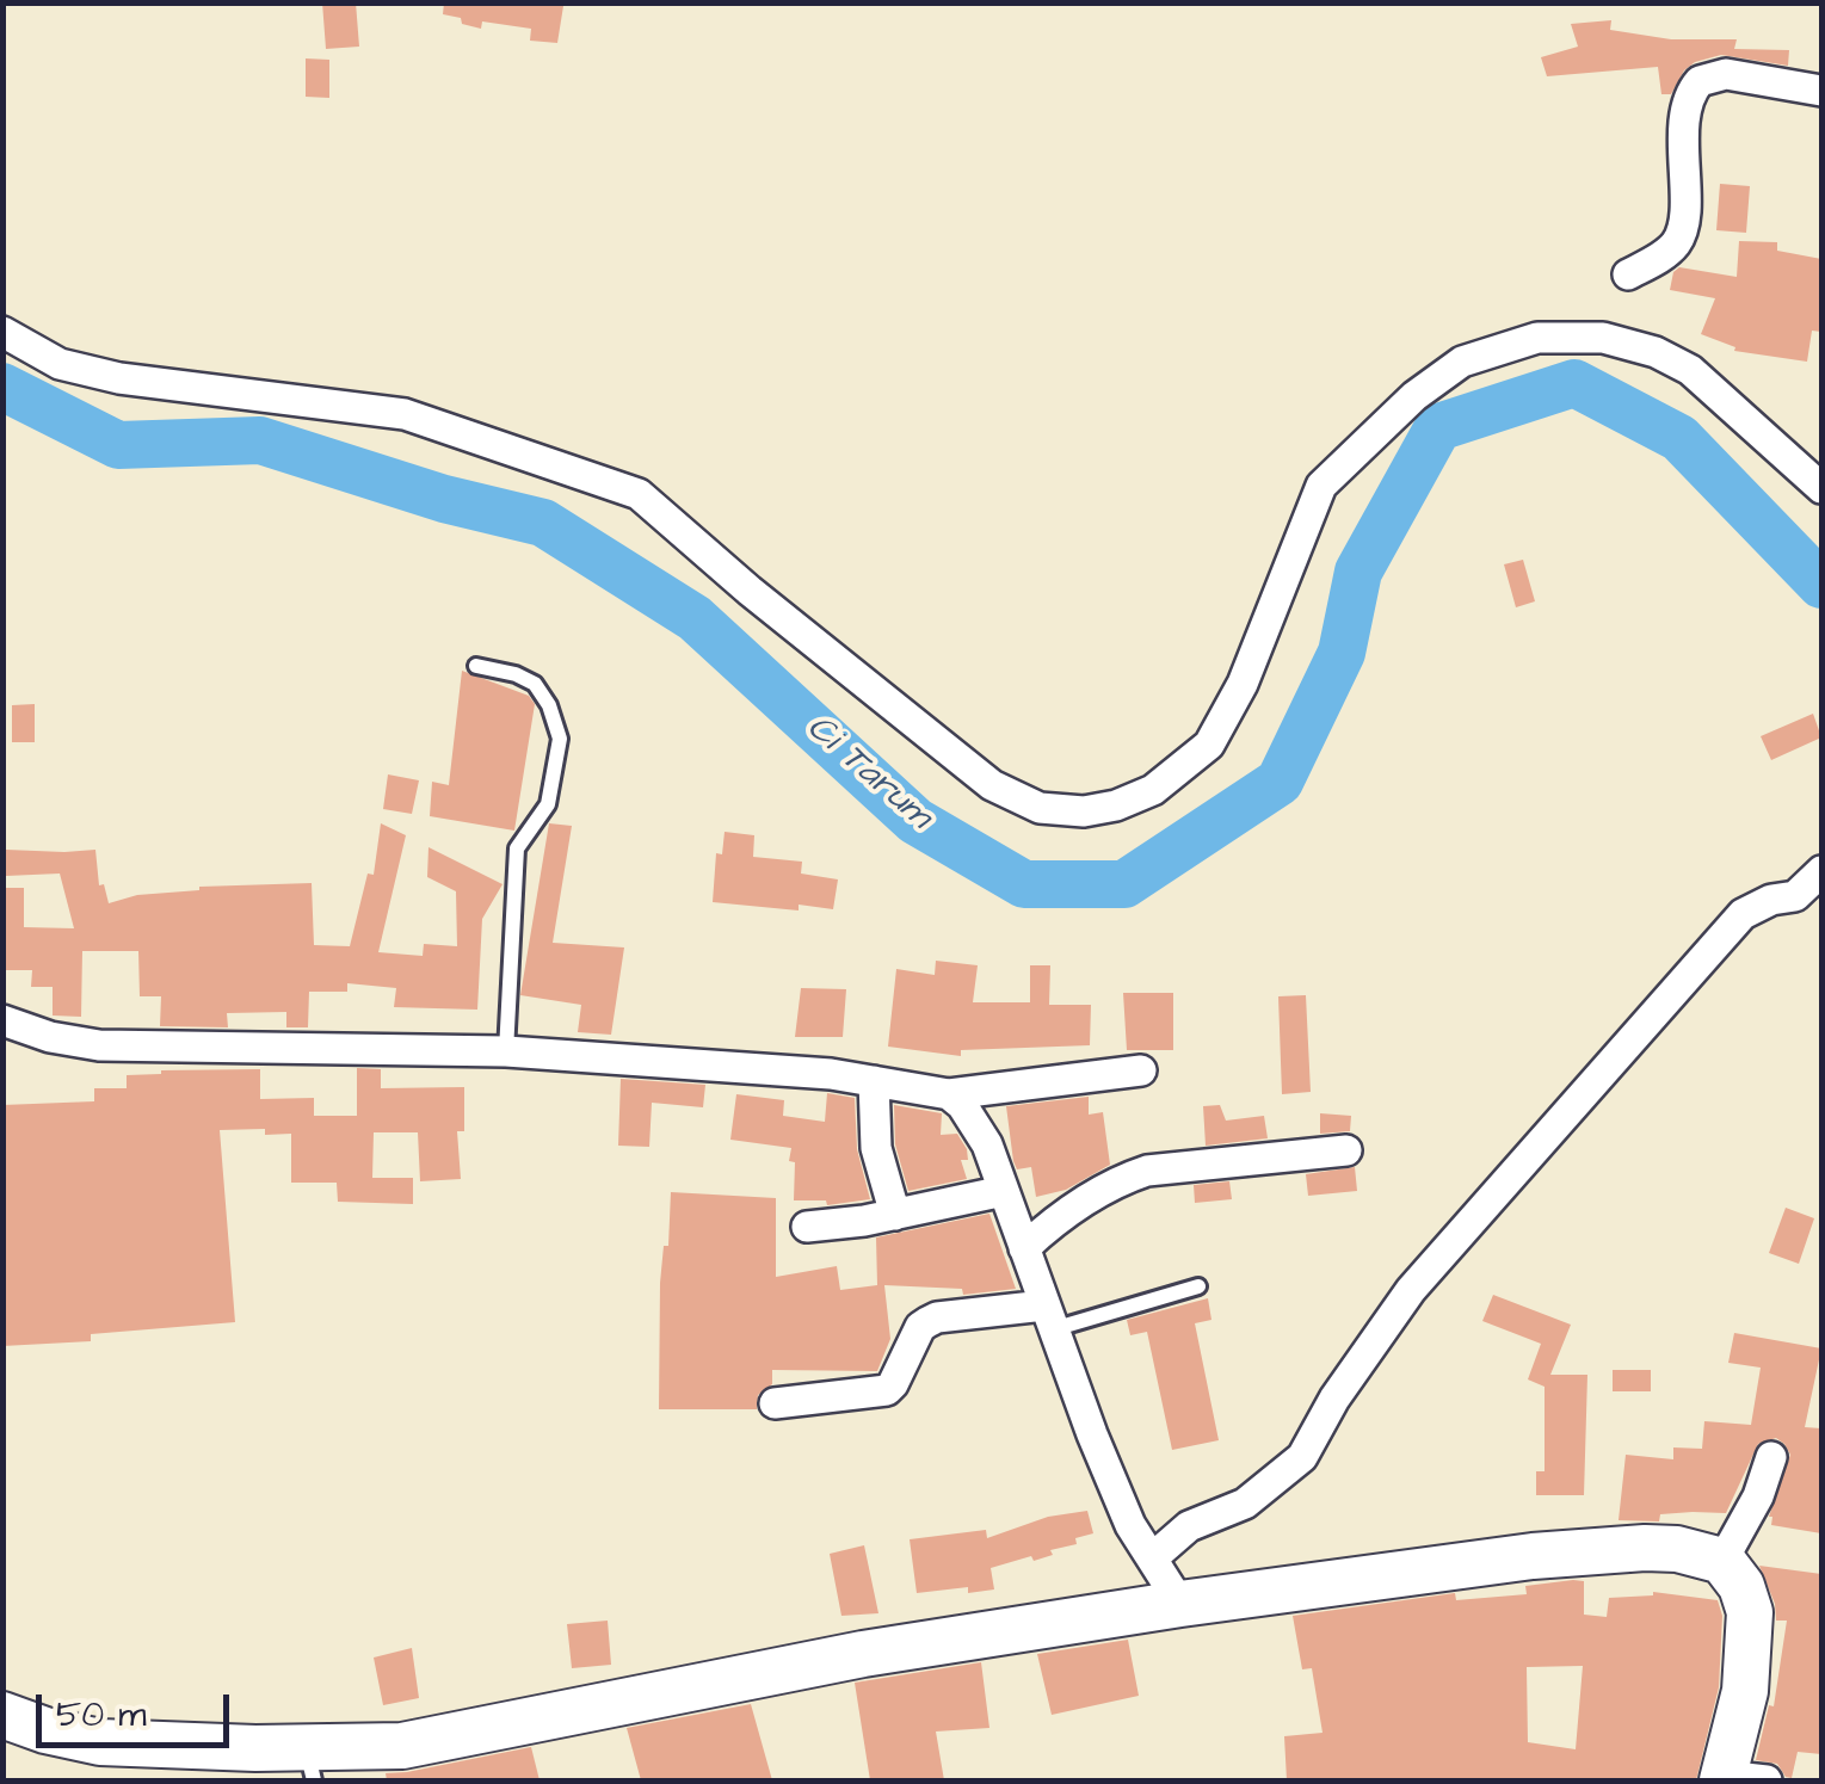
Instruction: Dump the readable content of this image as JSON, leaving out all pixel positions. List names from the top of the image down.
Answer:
{
  "water": ["Ci Tarum"],
  "scale_bar": "50 m"
}
